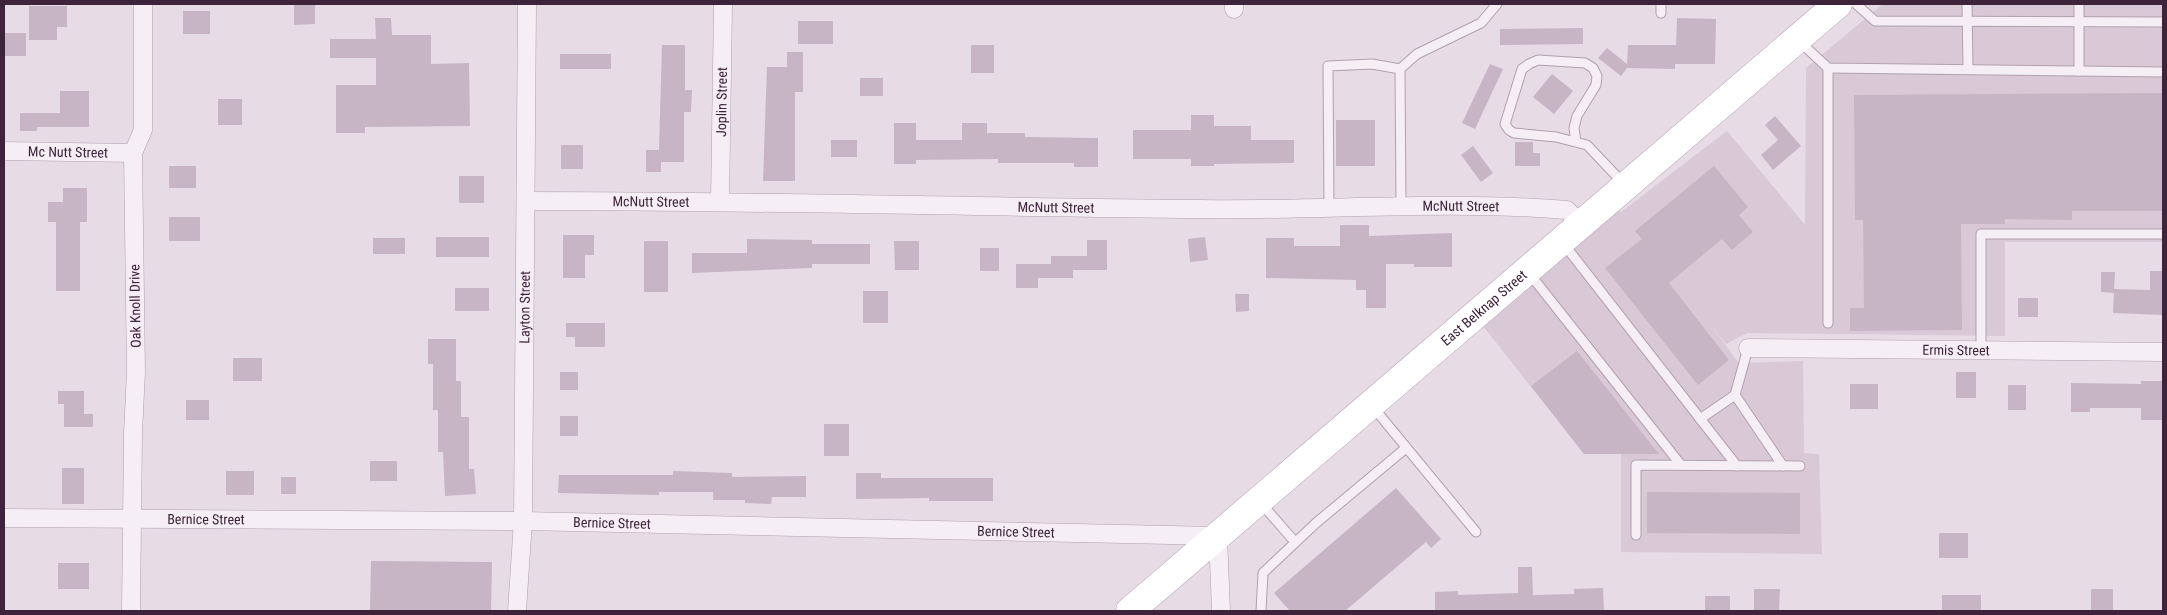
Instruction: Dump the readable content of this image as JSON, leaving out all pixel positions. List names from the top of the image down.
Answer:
{
  "streets": {
    "main road": ["East Belknap Street"],
    "street": [
      "Joplin Street",
      "Mc Nutt Street",
      "McNutt Street",
      "Oak Knoll Drive",
      "Layton Street",
      "Ermis Street",
      "Bernice Street"
    ]
  },
  "crossings": [
    ["Joplin Street", "McNutt Street"],
    ["Mc Nutt Street", "Oak Knoll Drive"],
    ["McNutt Street", "Layton Street"],
    ["McNutt Street", "East Belknap Street"],
    ["Oak Knoll Drive", "Bernice Street"],
    ["Layton Street", "Bernice Street"],
    ["East Belknap Street", "Bernice Street"]
  ]
}
